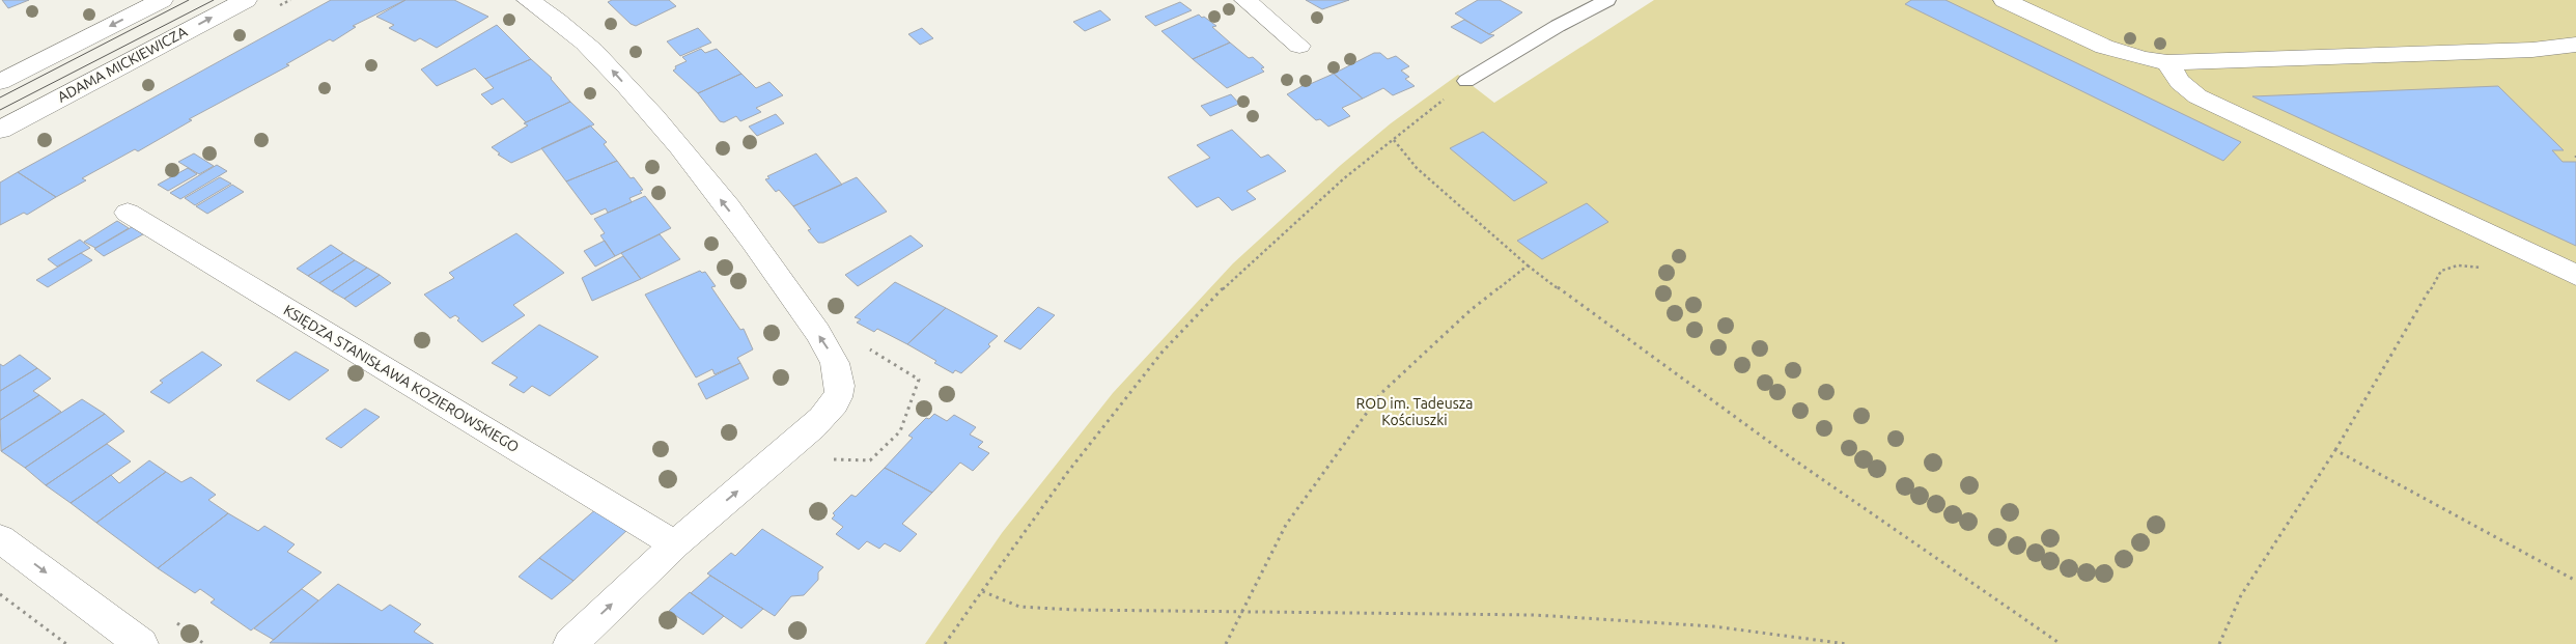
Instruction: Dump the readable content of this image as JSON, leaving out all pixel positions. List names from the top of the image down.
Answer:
{
  "streets": {
    "street": ["ADAMA MICKIEWICZA", "KSIĘDZA STANISŁAWA KOZIEROWSKIEGO"]
  },
  "parks": ["ROD im. Tadeusza Kościuszki"]
}
